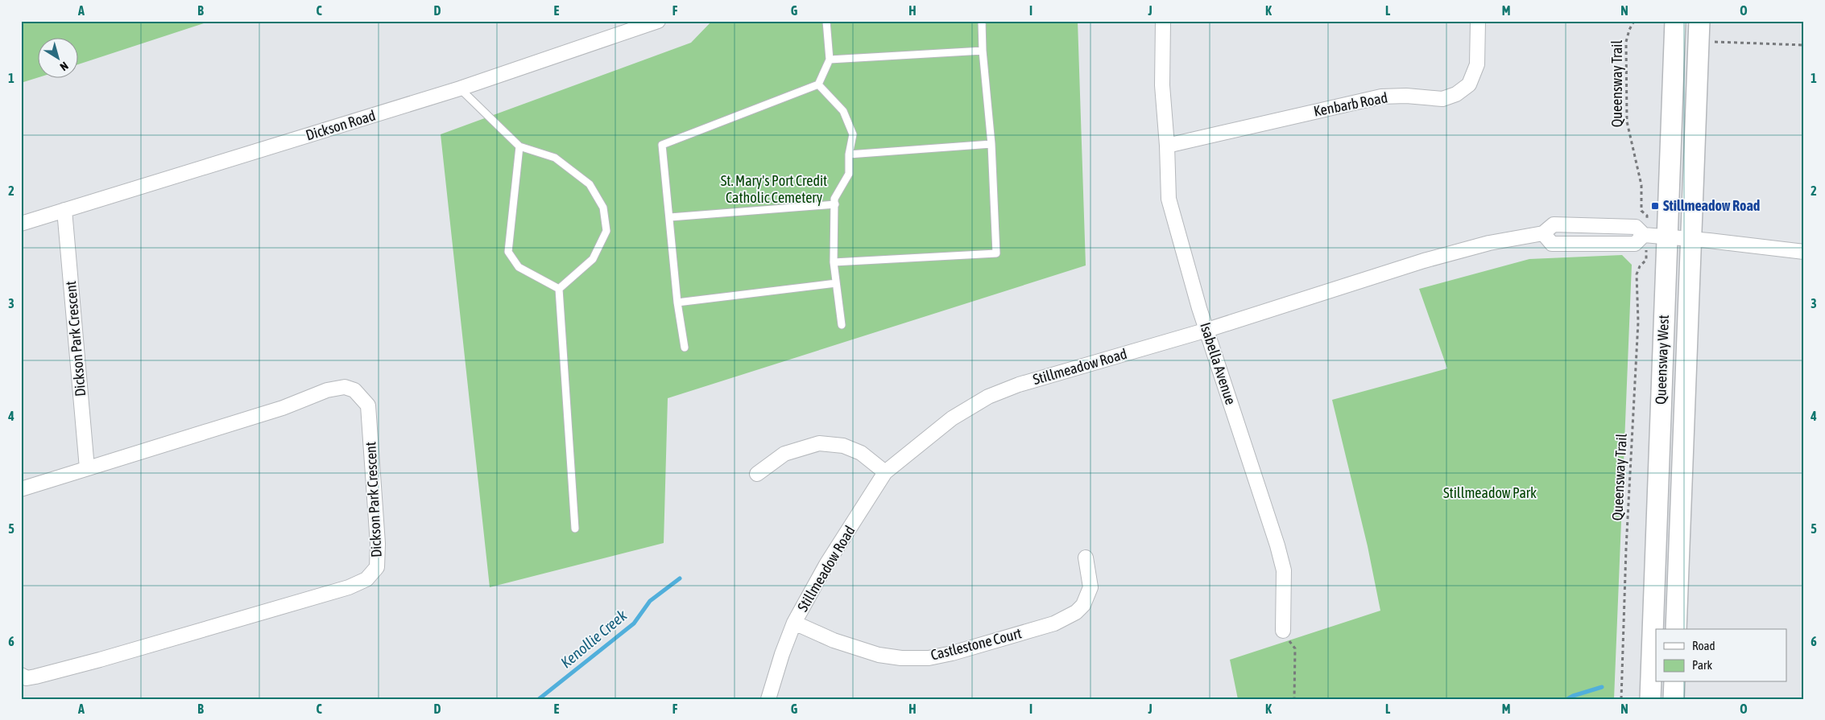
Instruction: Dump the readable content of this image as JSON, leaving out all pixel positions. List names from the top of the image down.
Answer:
{
  "streets": {
    "main road": ["Queensway West"],
    "street": [
      "Kenbarb Road",
      "Dickson Road",
      "Dickson Park Crescent",
      "Isabella Avenue",
      "Stillmeadow Road",
      "Castlestone Court"
    ],
    "path": ["Queensway Trail"]
  },
  "crossings": [
    ["Kenbarb Road", "Isabella Avenue"],
    ["Dickson Road", "Dickson Park Crescent"],
    ["Queensway West", "Stillmeadow Road"],
    ["Isabella Avenue", "Stillmeadow Road"],
    ["Stillmeadow Road", "Castlestone Court"]
  ],
  "water": ["Kenollie Creek"],
  "parks": ["St. Mary's Port Credit Catholic Cemetery", "Stillmeadow Park"],
  "places": {
    "transit": ["Stillmeadow Road"]
  },
  "legend": ["Road", "Park"],
  "north": "bottom right",
  "grid": {
    "columns": [
      "A",
      "B",
      "C",
      "D",
      "E",
      "F",
      "G",
      "H",
      "I",
      "J",
      "K",
      "L",
      "M",
      "N",
      "O"
    ],
    "rows": [
      "1",
      "2",
      "3",
      "4",
      "5",
      "6"
    ]
  }
}
